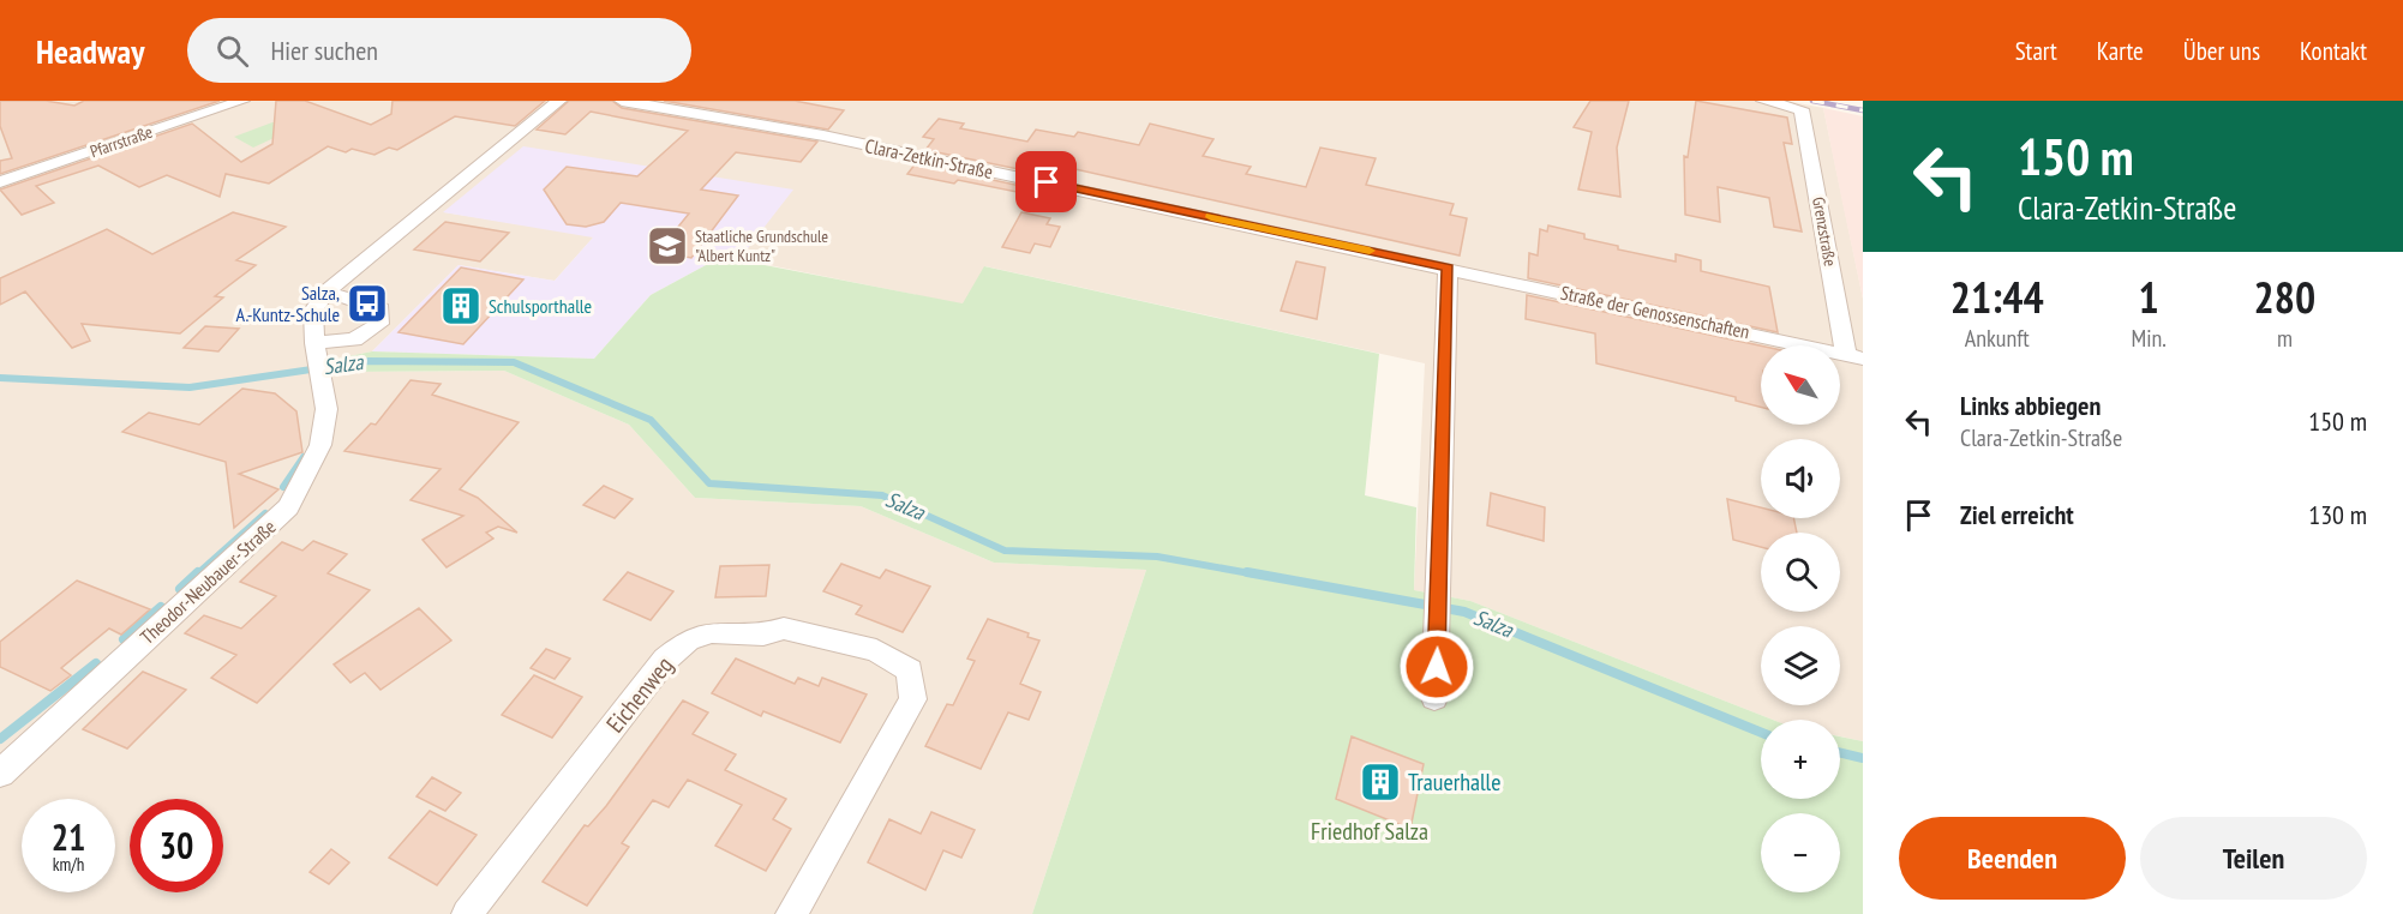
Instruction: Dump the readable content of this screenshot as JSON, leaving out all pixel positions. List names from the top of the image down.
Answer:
{
  "streets": {
    "street": [
      "Pfarrstraße",
      "Clara-Zetkin-Straße",
      "Grenzstraße",
      "Straße der Genossenschaften",
      "Theodor-Neubauer-Straße",
      "Eichenweg"
    ]
  },
  "crossings": [
    ["Clara-Zetkin-Straße", "Straße der Genossenschaften"],
    ["Grenzstraße", "Straße der Genossenschaften"]
  ],
  "water": ["Salza"],
  "parks": ["Friedhof Salza"],
  "places": {
    "school or university": ["Staatliche Grundschule \"Albert Kuntz\""],
    "bus stop": ["Salza, A.-Kuntz-Schule"],
    "building": ["Schulsporthalle", "Trauerhalle"]
  },
  "north": "top left",
  "page": {
    "header": "Headway",
    "search": "Hier suchen",
    "nav": [
      "Start",
      "Karte",
      "Über uns",
      "Kontakt"
    ],
    "turn": ["150 m", "Clara-Zetkin-Straße"],
    "eta": [
      "21:44",
      "Ankunft",
      "1",
      "Min.",
      "280",
      "m"
    ],
    "map_buttons": ["+", "−"],
    "list": [
      {
        "name": "Links abbiegen",
        "note": "Clara-Zetkin-Straße",
        "value": "150 m"
      },
      {
        "name": "Ziel erreicht",
        "value": "130 m"
      }
    ],
    "speed": "21 km/h",
    "limit": "30",
    "buttons": ["Beenden", "Teilen"]
  }
}
